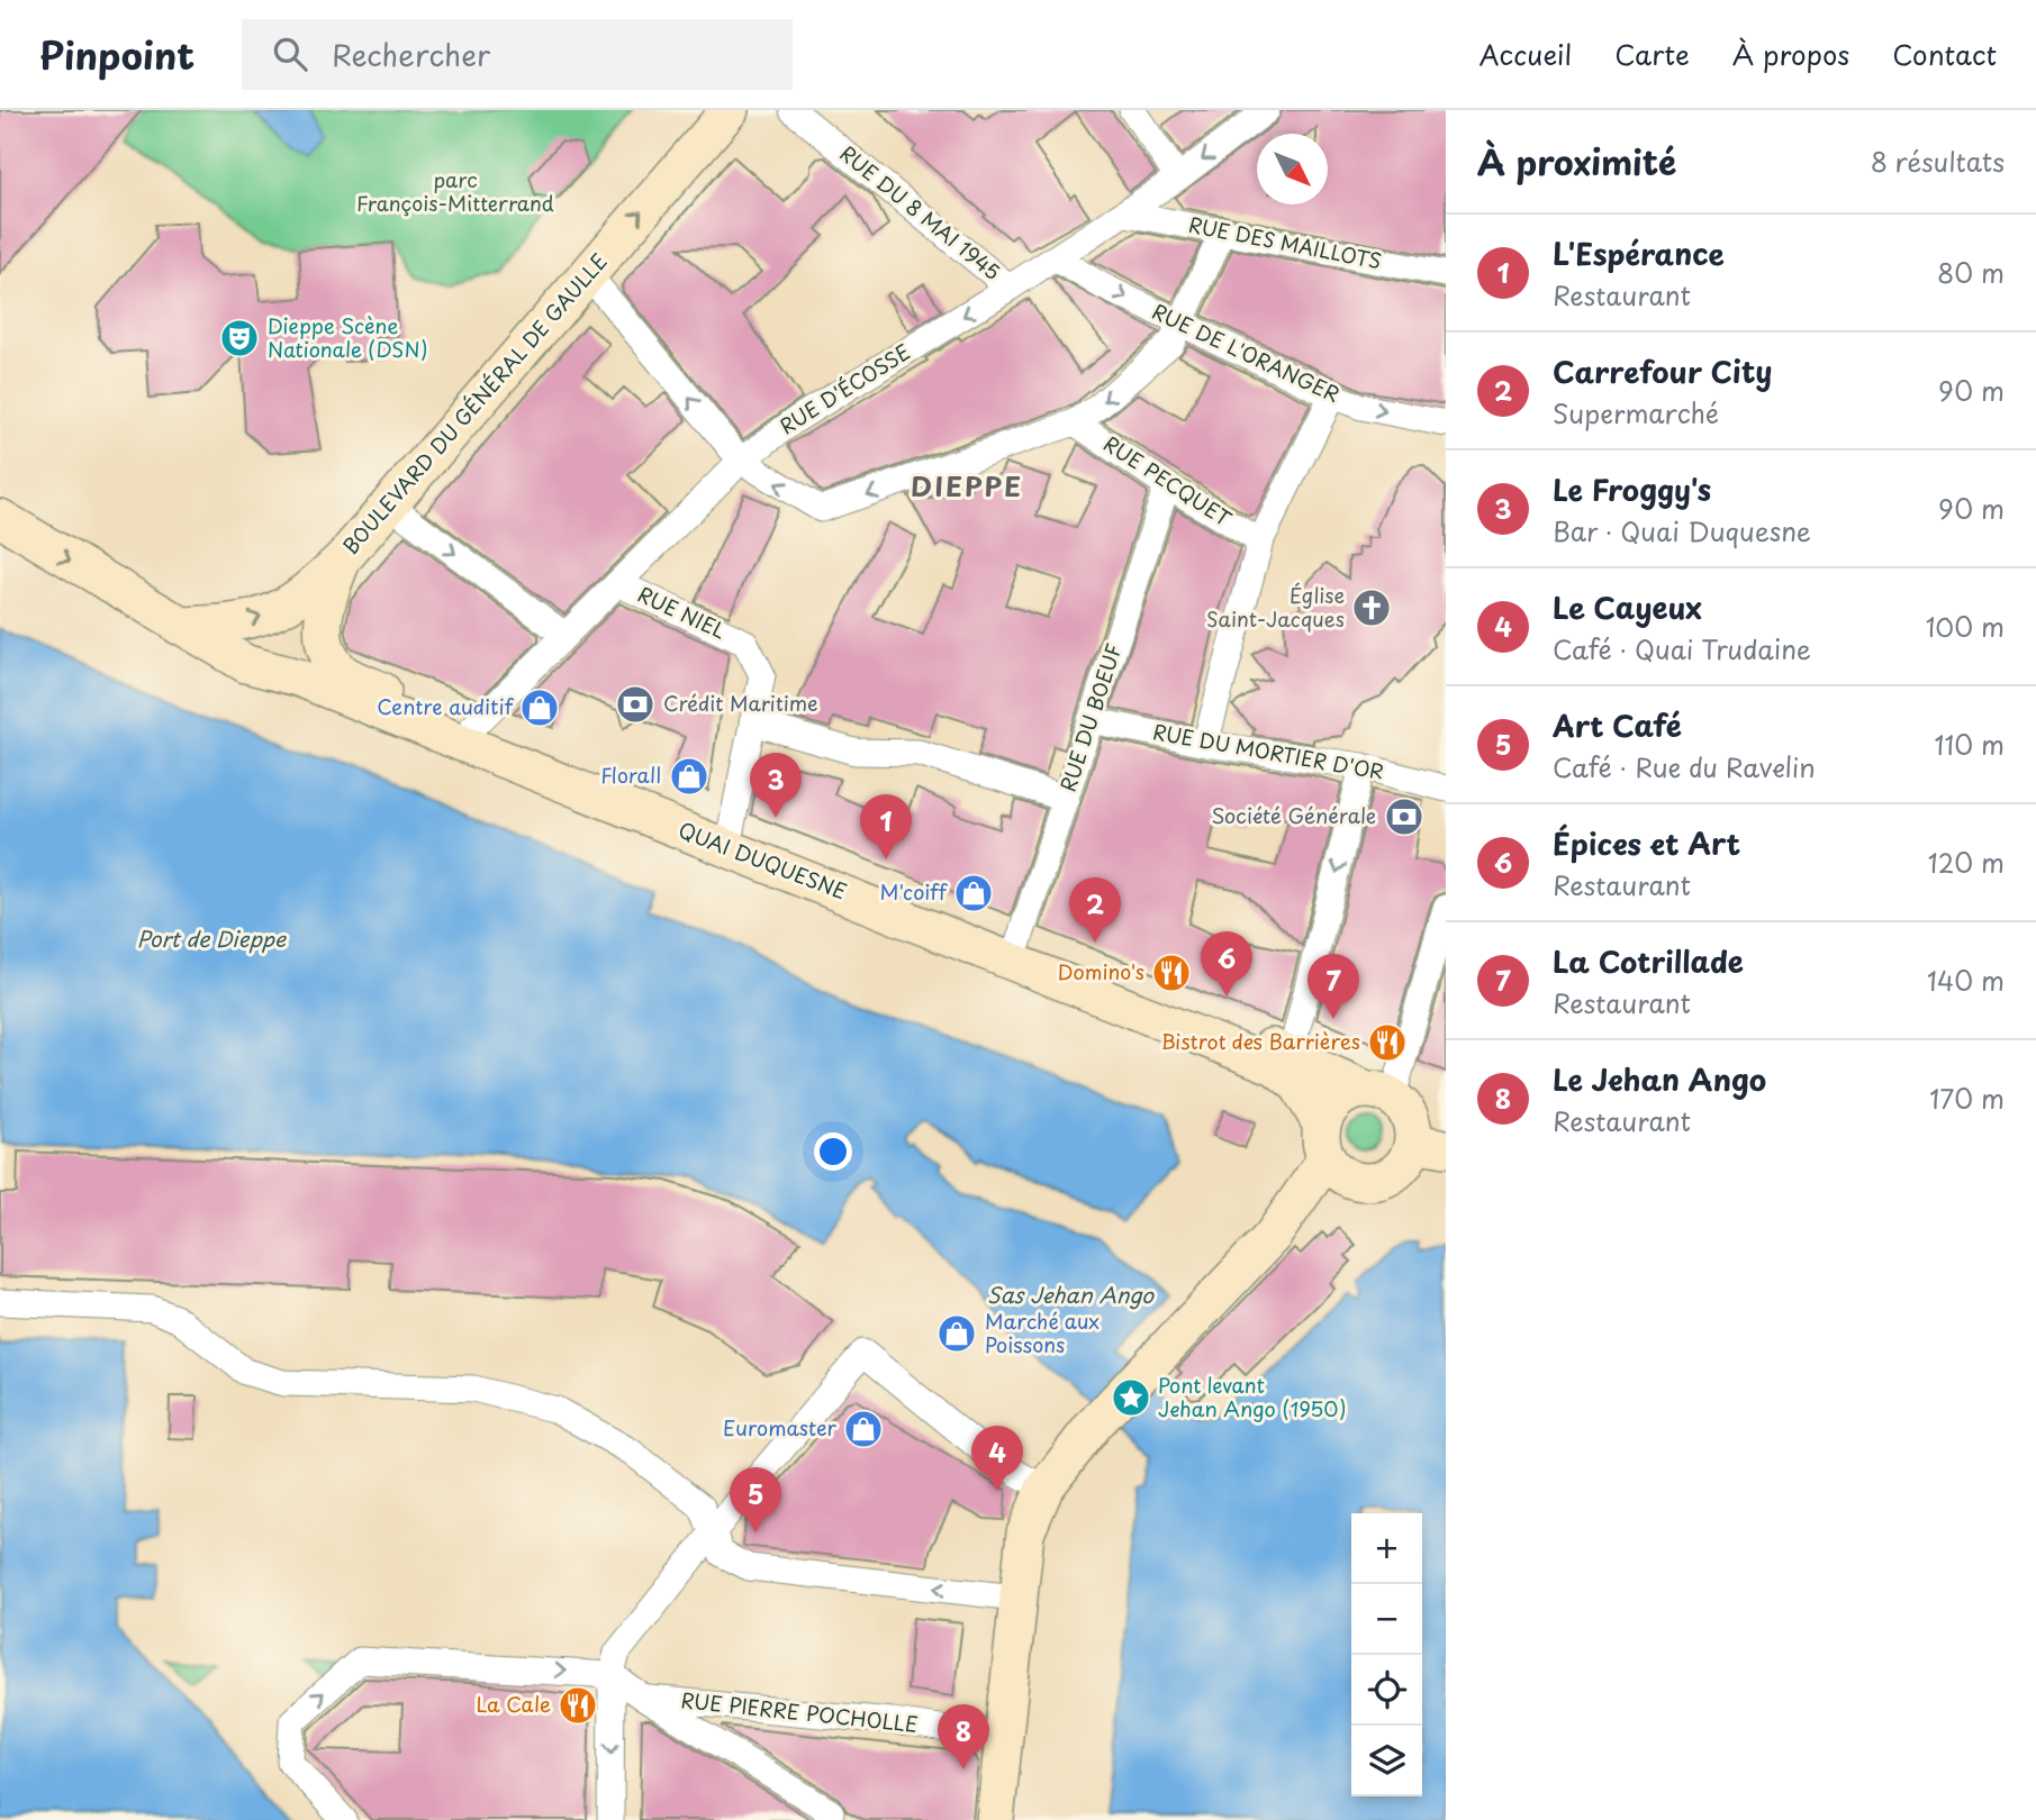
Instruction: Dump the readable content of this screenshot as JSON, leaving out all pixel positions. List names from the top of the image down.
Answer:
{
  "streets": {
    "main road": ["BOULEVARD DU GÉNÉRAL DE GAULLE", "QUAI DUQUESNE"],
    "street": [
      "RUE DU 8 MAI 1945",
      "RUE DES MAILLOTS",
      "RUE DE L'ORANGER",
      "RUE D'ÉCOSSE",
      "RUE PECQUET",
      "RUE NIEL",
      "RUE DU BOEUF",
      "RUE DU MORTIER D'OR",
      "RUE PIERRE POCHOLLE"
    ]
  },
  "crossings": [
    ["RUE DU 8 MAI 1945", "RUE D'ÉCOSSE"],
    ["RUE DES MAILLOTS", "RUE D'ÉCOSSE"],
    ["RUE DE L'ORANGER", "RUE D'ÉCOSSE"],
    ["RUE D'ÉCOSSE", "RUE NIEL"],
    ["RUE D'ÉCOSSE", "QUAI DUQUESNE"],
    ["BOULEVARD DU GÉNÉRAL DE GAULLE", "QUAI DUQUESNE"],
    ["RUE PECQUET", "RUE DU BOEUF"],
    ["RUE DU BOEUF", "RUE DU MORTIER D'OR"],
    ["RUE DU BOEUF", "QUAI DUQUESNE"]
  ],
  "one_way": ["RUE DE L'ORANGER", "RUE D'ÉCOSSE", "BOULEVARD DU GÉNÉRAL DE GAULLE"],
  "districts": ["DIEPPE"],
  "water": ["Port de Dieppe", "Sas Jehan Ango"],
  "parks": ["parc François-Mitterrand"],
  "places": {
    "theatre": ["Dieppe Scène Nationale (DSN)"],
    "church": ["Église Saint-Jacques"],
    "bank": ["Crédit Maritime", "Société Générale"],
    "shop": [
      "Centre auditif",
      "Florall",
      "M'coiff",
      "Marché aux Poissons",
      "Euromaster"
    ],
    "restaurant": ["Domino's", "Bistrot des Barrières", "La Cale"],
    "place": ["Pont levant Jehan Ango (1950)"]
  },
  "north": "bottom right",
  "page": {
    "header": "Pinpoint",
    "search": "Rechercher",
    "nav": [
      "Accueil",
      "Carte",
      "À propos",
      "Contact"
    ],
    "heading": ["À proximité", "8 résultats"],
    "list": [
      {
        "mark": "1",
        "name": "L'Espérance",
        "note": "Restaurant",
        "value": "80 m"
      },
      {
        "mark": "2",
        "name": "Carrefour City",
        "note": "Supermarché",
        "value": "90 m"
      },
      {
        "mark": "3",
        "name": "Le Froggy's",
        "note": "Bar · Quai Duquesne",
        "value": "90 m"
      },
      {
        "mark": "4",
        "name": "Le Cayeux",
        "note": "Café · Quai Trudaine",
        "value": "100 m"
      },
      {
        "mark": "5",
        "name": "Art Café",
        "note": "Café · Rue du Ravelin",
        "value": "110 m"
      },
      {
        "mark": "6",
        "name": "Épices et Art",
        "note": "Restaurant",
        "value": "120 m"
      },
      {
        "mark": "7",
        "name": "La Cotrillade",
        "note": "Restaurant",
        "value": "140 m"
      },
      {
        "mark": "8",
        "name": "Le Jehan Ango",
        "note": "Restaurant",
        "value": "170 m"
      }
    ],
    "pins": [
      "3",
      "1",
      "2",
      "6",
      "7",
      "4",
      "5",
      "8"
    ],
    "map_buttons": ["+", "−"]
  }
}
